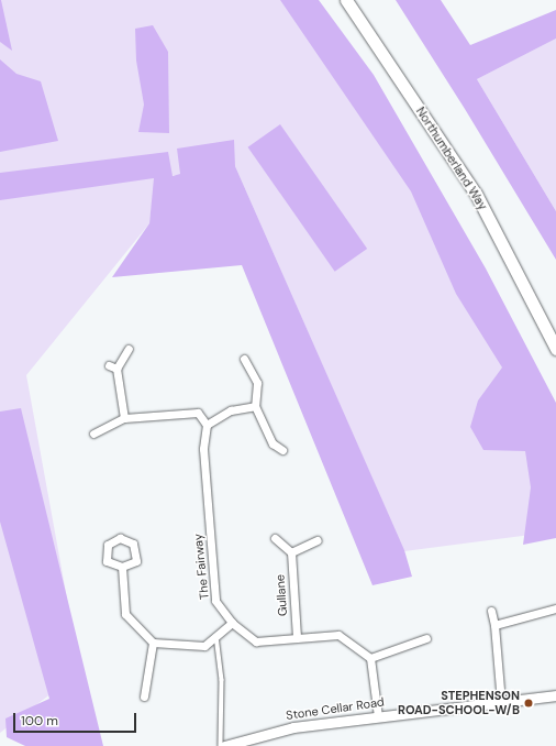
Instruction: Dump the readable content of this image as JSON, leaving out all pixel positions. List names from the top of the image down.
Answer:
{
  "streets": {
    "main road": ["Northumberland Way"],
    "street": ["The Fairway", "Gullane", "Stone Cellar Road"]
  },
  "crossings": [
    ["The Fairway", "Gullane"]
  ],
  "places": ["STEPHENSON ROAD-SCHOOL-W/B"],
  "scale_bar": "100 m"
}
